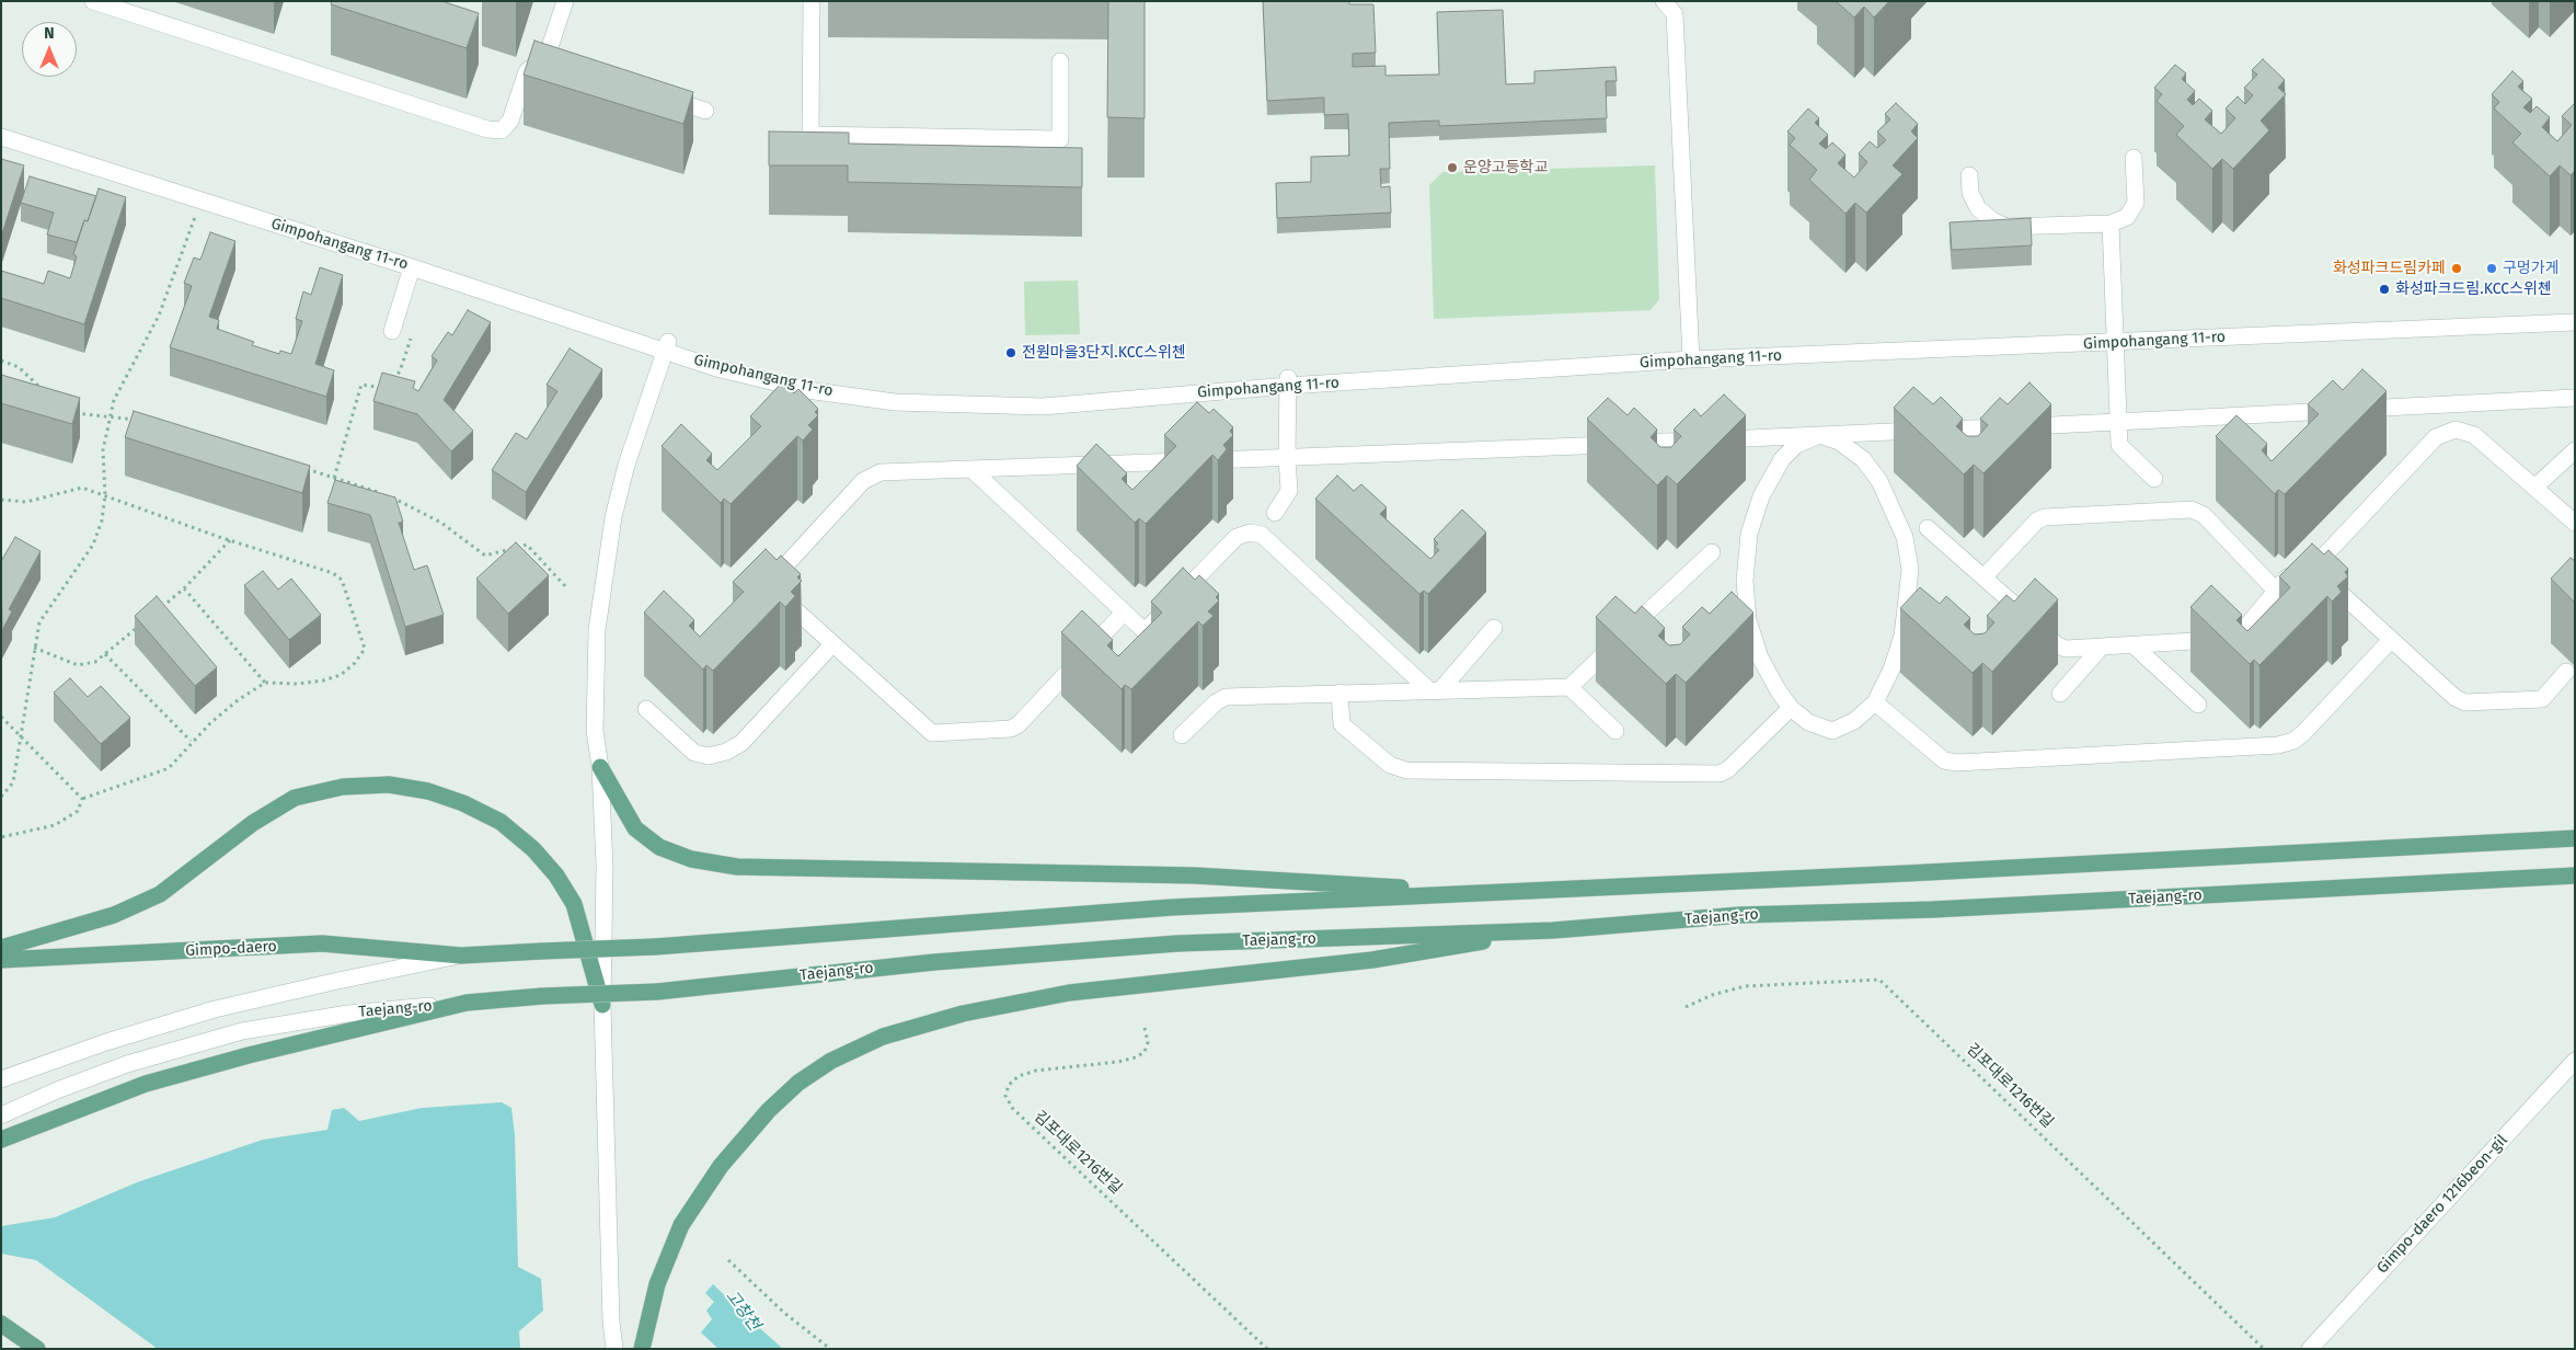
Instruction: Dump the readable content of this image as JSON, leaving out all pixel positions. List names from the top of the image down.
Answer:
{
  "streets": {
    "main road": ["Taejang-ro", "Gimpo-daero"],
    "street": ["Gimpohangang 11-ro", "Gimpo-daero 1216beon-gil"],
    "path": ["김포대로1216번길"]
  },
  "water": ["고창천"],
  "places": [
    "운양고등학교",
    "화성파크드림카페",
    "구멍가게",
    "화성파크드림.KCC스위첸",
    "전원마을3단지.KCC스위첸"
  ],
  "north": "top"
}
